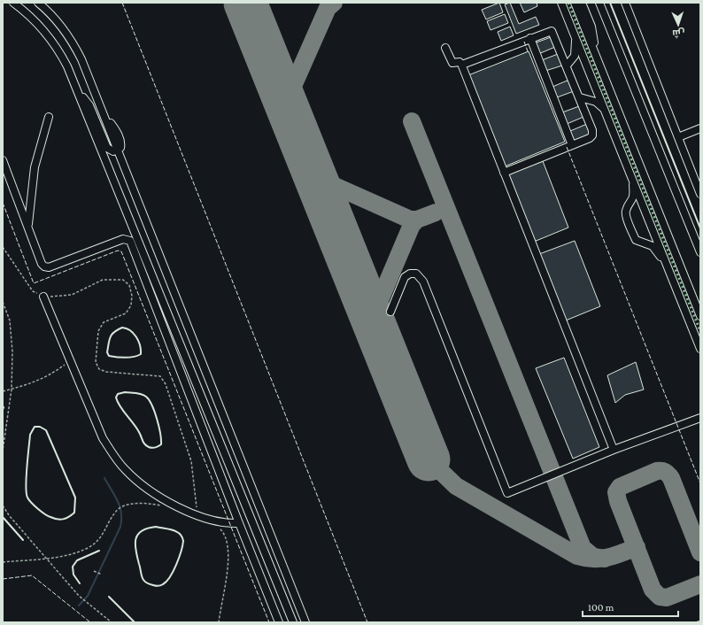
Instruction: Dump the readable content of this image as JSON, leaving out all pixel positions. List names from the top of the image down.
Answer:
{
  "scale_bar": "100 m",
  "north": "bottom"
}
